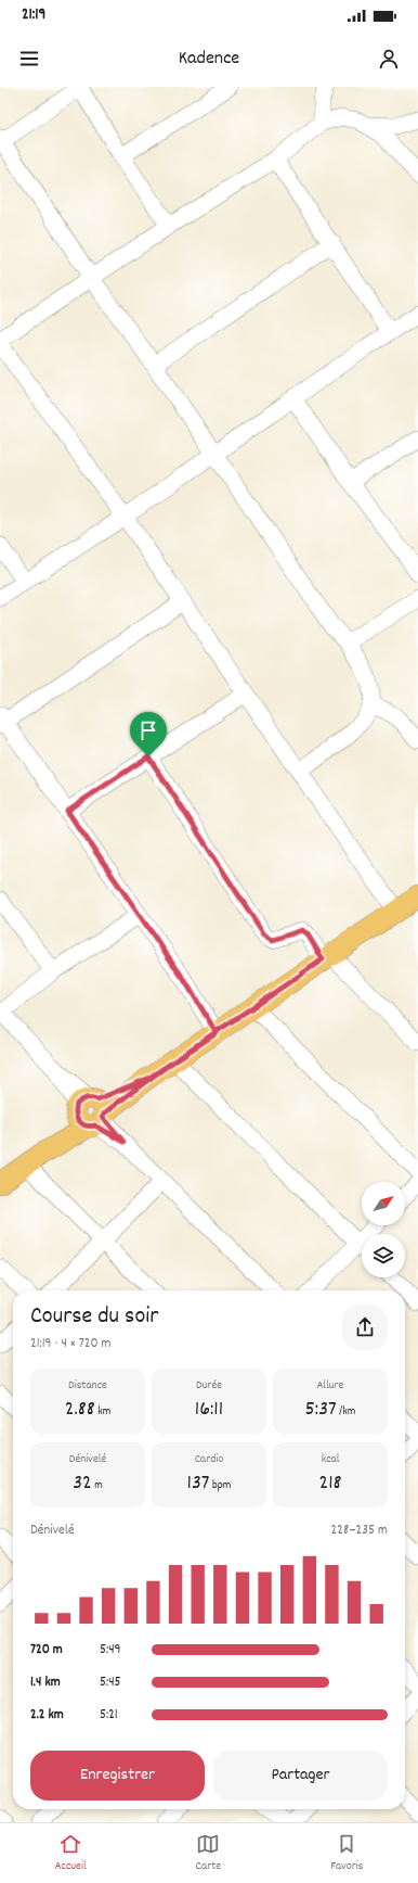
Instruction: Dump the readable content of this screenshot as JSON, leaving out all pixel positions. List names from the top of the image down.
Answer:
{
  "north": "top right",
  "page": {
    "status": "21:19",
    "header": "Kadence",
    "heading": ["Course du soir", "21:19 · 4 × 720 m"],
    "stats": [
      ["Distance", "2.88 km"],
      ["Durée", "16:11"],
      ["Allure", "5:37 /km"],
      ["Dénivelé", "32 m"],
      ["Cardio", "137 bpm"],
      ["kcal", "218"]
    ],
    "chart": ["Dénivelé", "228–235 m"],
    "list": [
      {
        "name": "720 m",
        "note": "5:49"
      },
      {
        "name": "1.4 km",
        "note": "5:45"
      },
      {
        "name": "2.2 km",
        "note": "5:21"
      }
    ],
    "buttons": ["Enregistrer", "Partager"],
    "tabs": ["Accueil", "Carte", "Favoris"]
  }
}
